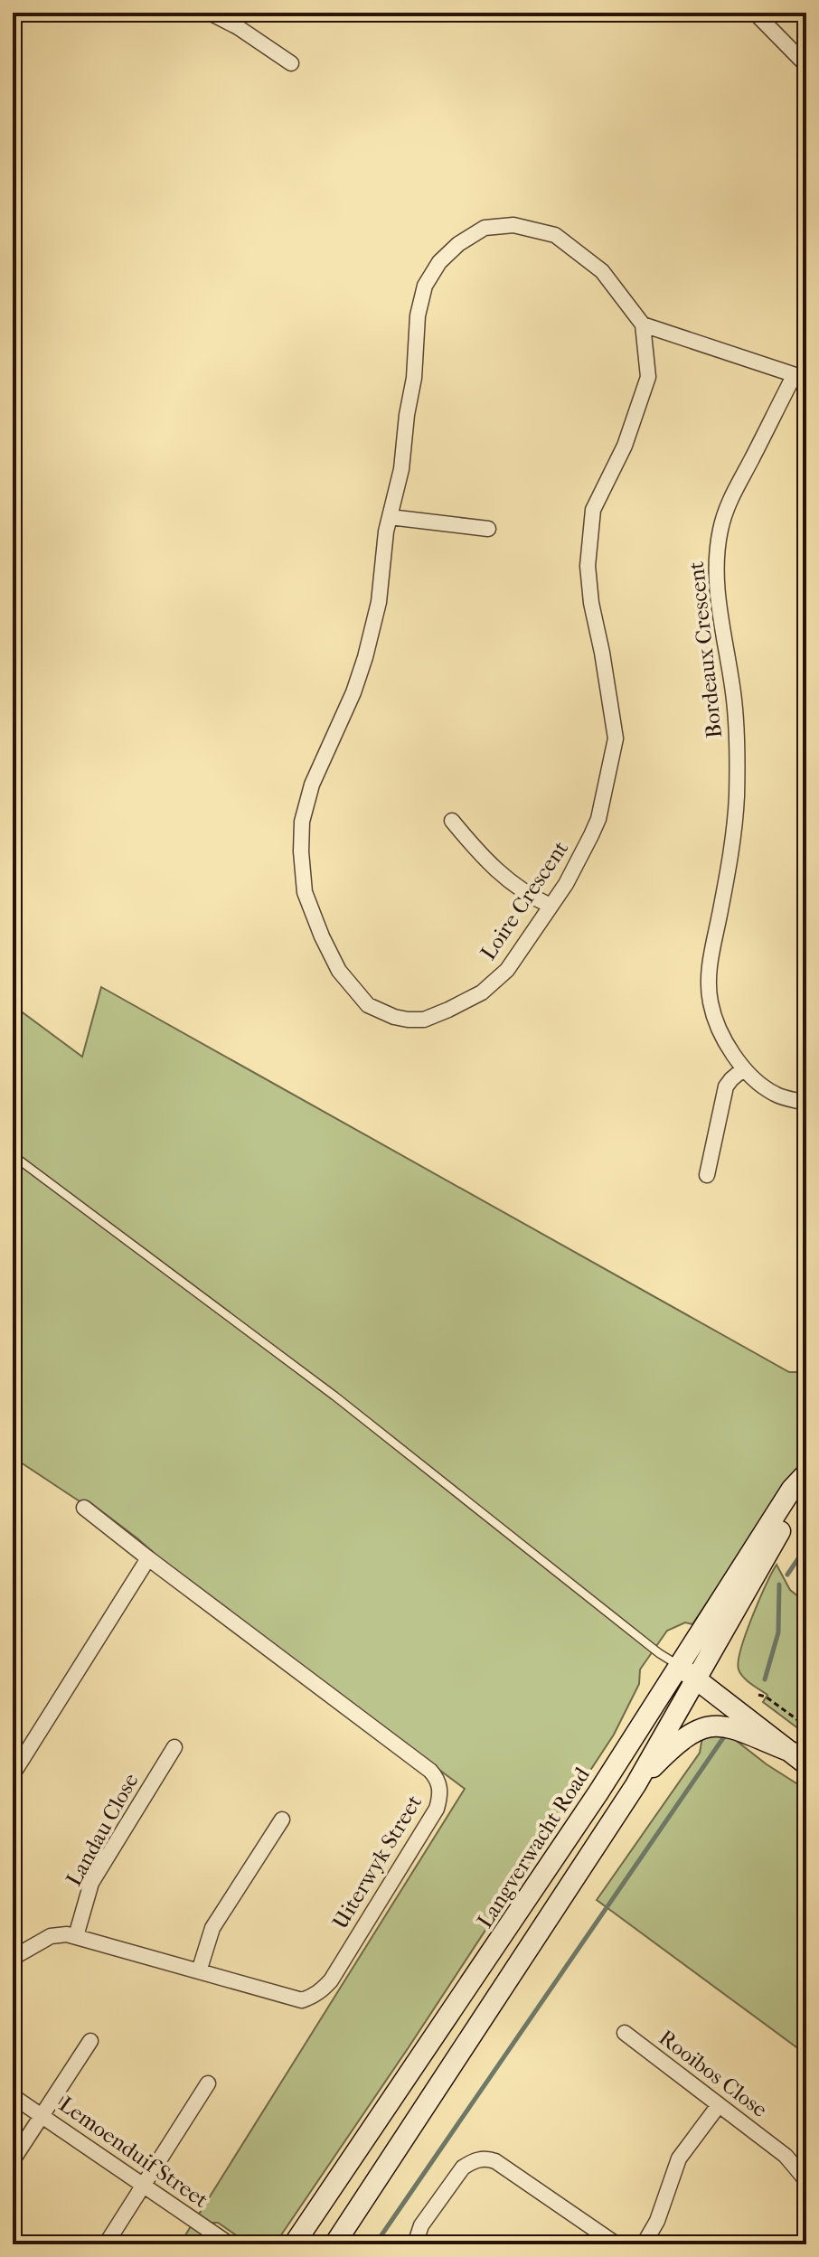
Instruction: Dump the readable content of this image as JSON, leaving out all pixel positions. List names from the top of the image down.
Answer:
{
  "streets": {
    "street": [
      "Bordeaux Crescent",
      "Loire Crescent",
      "Landau Close",
      "Langverwacht Road",
      "Uiterwyk Street",
      "Rooibos Close",
      "Lemoenduif Street"
    ]
  },
  "crossings": [
    ["Landau Close", "Uiterwyk Street"]
  ]
}
